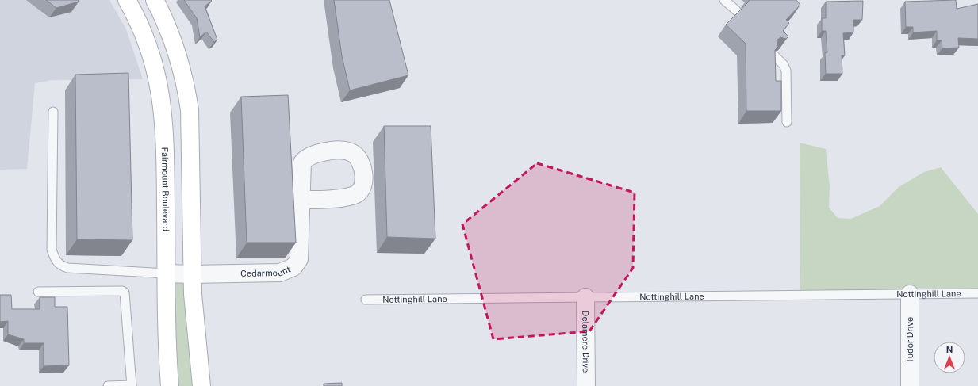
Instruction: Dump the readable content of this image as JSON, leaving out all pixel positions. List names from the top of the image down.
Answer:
{
  "streets": {
    "main road": ["Fairmount Boulevard"],
    "street": ["Cedarmount", "Tudor Drive", "Delamere Drive"],
    "lane": ["Nottinghill Lane"]
  },
  "crossings": [
    ["Fairmount Boulevard", "Cedarmount"],
    ["Nottinghill Lane", "Tudor Drive"],
    ["Nottinghill Lane", "Delamere Drive"]
  ],
  "north": "top"
}
